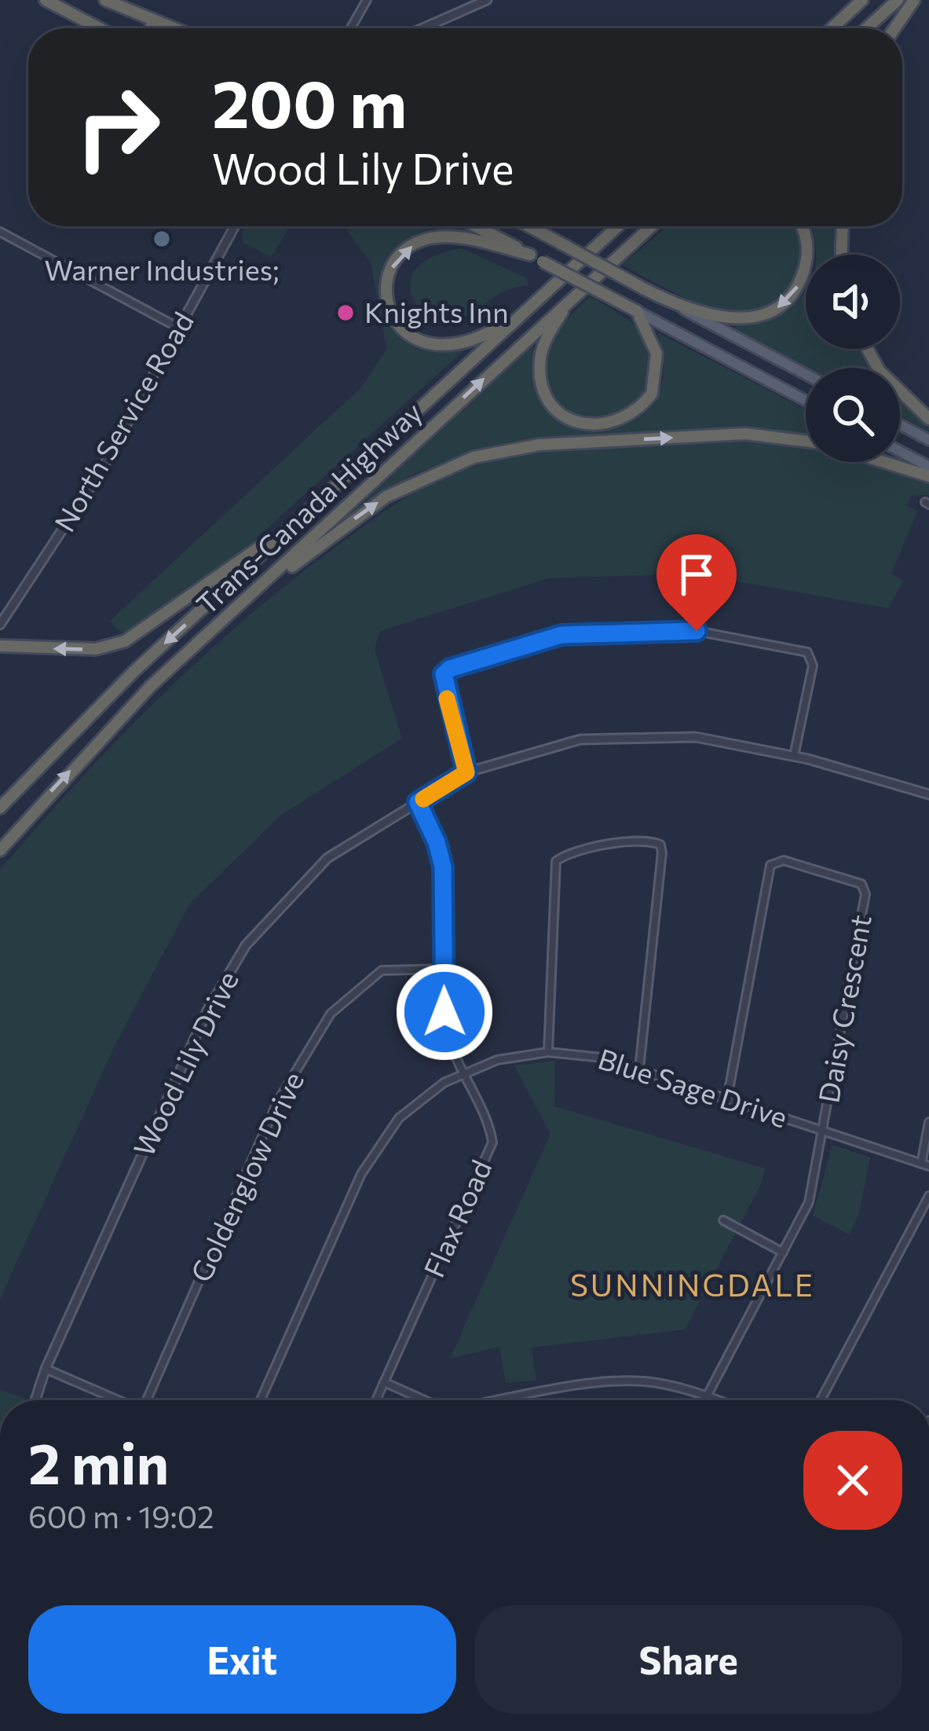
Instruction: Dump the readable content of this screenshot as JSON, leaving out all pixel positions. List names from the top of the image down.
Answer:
{
  "streets": {
    "highway": ["Trans-Canada Highway"],
    "street": [
      "North Service Road",
      "Daisy Crescent",
      "Wood Lily Drive",
      "Blue Sage Drive",
      "Goldenglow Drive",
      "Flax Road"
    ]
  },
  "crossings": [
    ["Daisy Crescent", "Blue Sage Drive"],
    ["Wood Lily Drive", "Flax Road"],
    ["Blue Sage Drive", "Flax Road"],
    ["Goldenglow Drive", "Flax Road"]
  ],
  "districts": ["SUNNINGDALE"],
  "places": ["Warner Industries;", "Knights Inn"],
  "page": {
    "turn": ["200 m", "Wood Lily Drive"],
    "heading": ["2 min", "600 m · 19:02"],
    "buttons": ["Exit", "Share"]
  }
}
